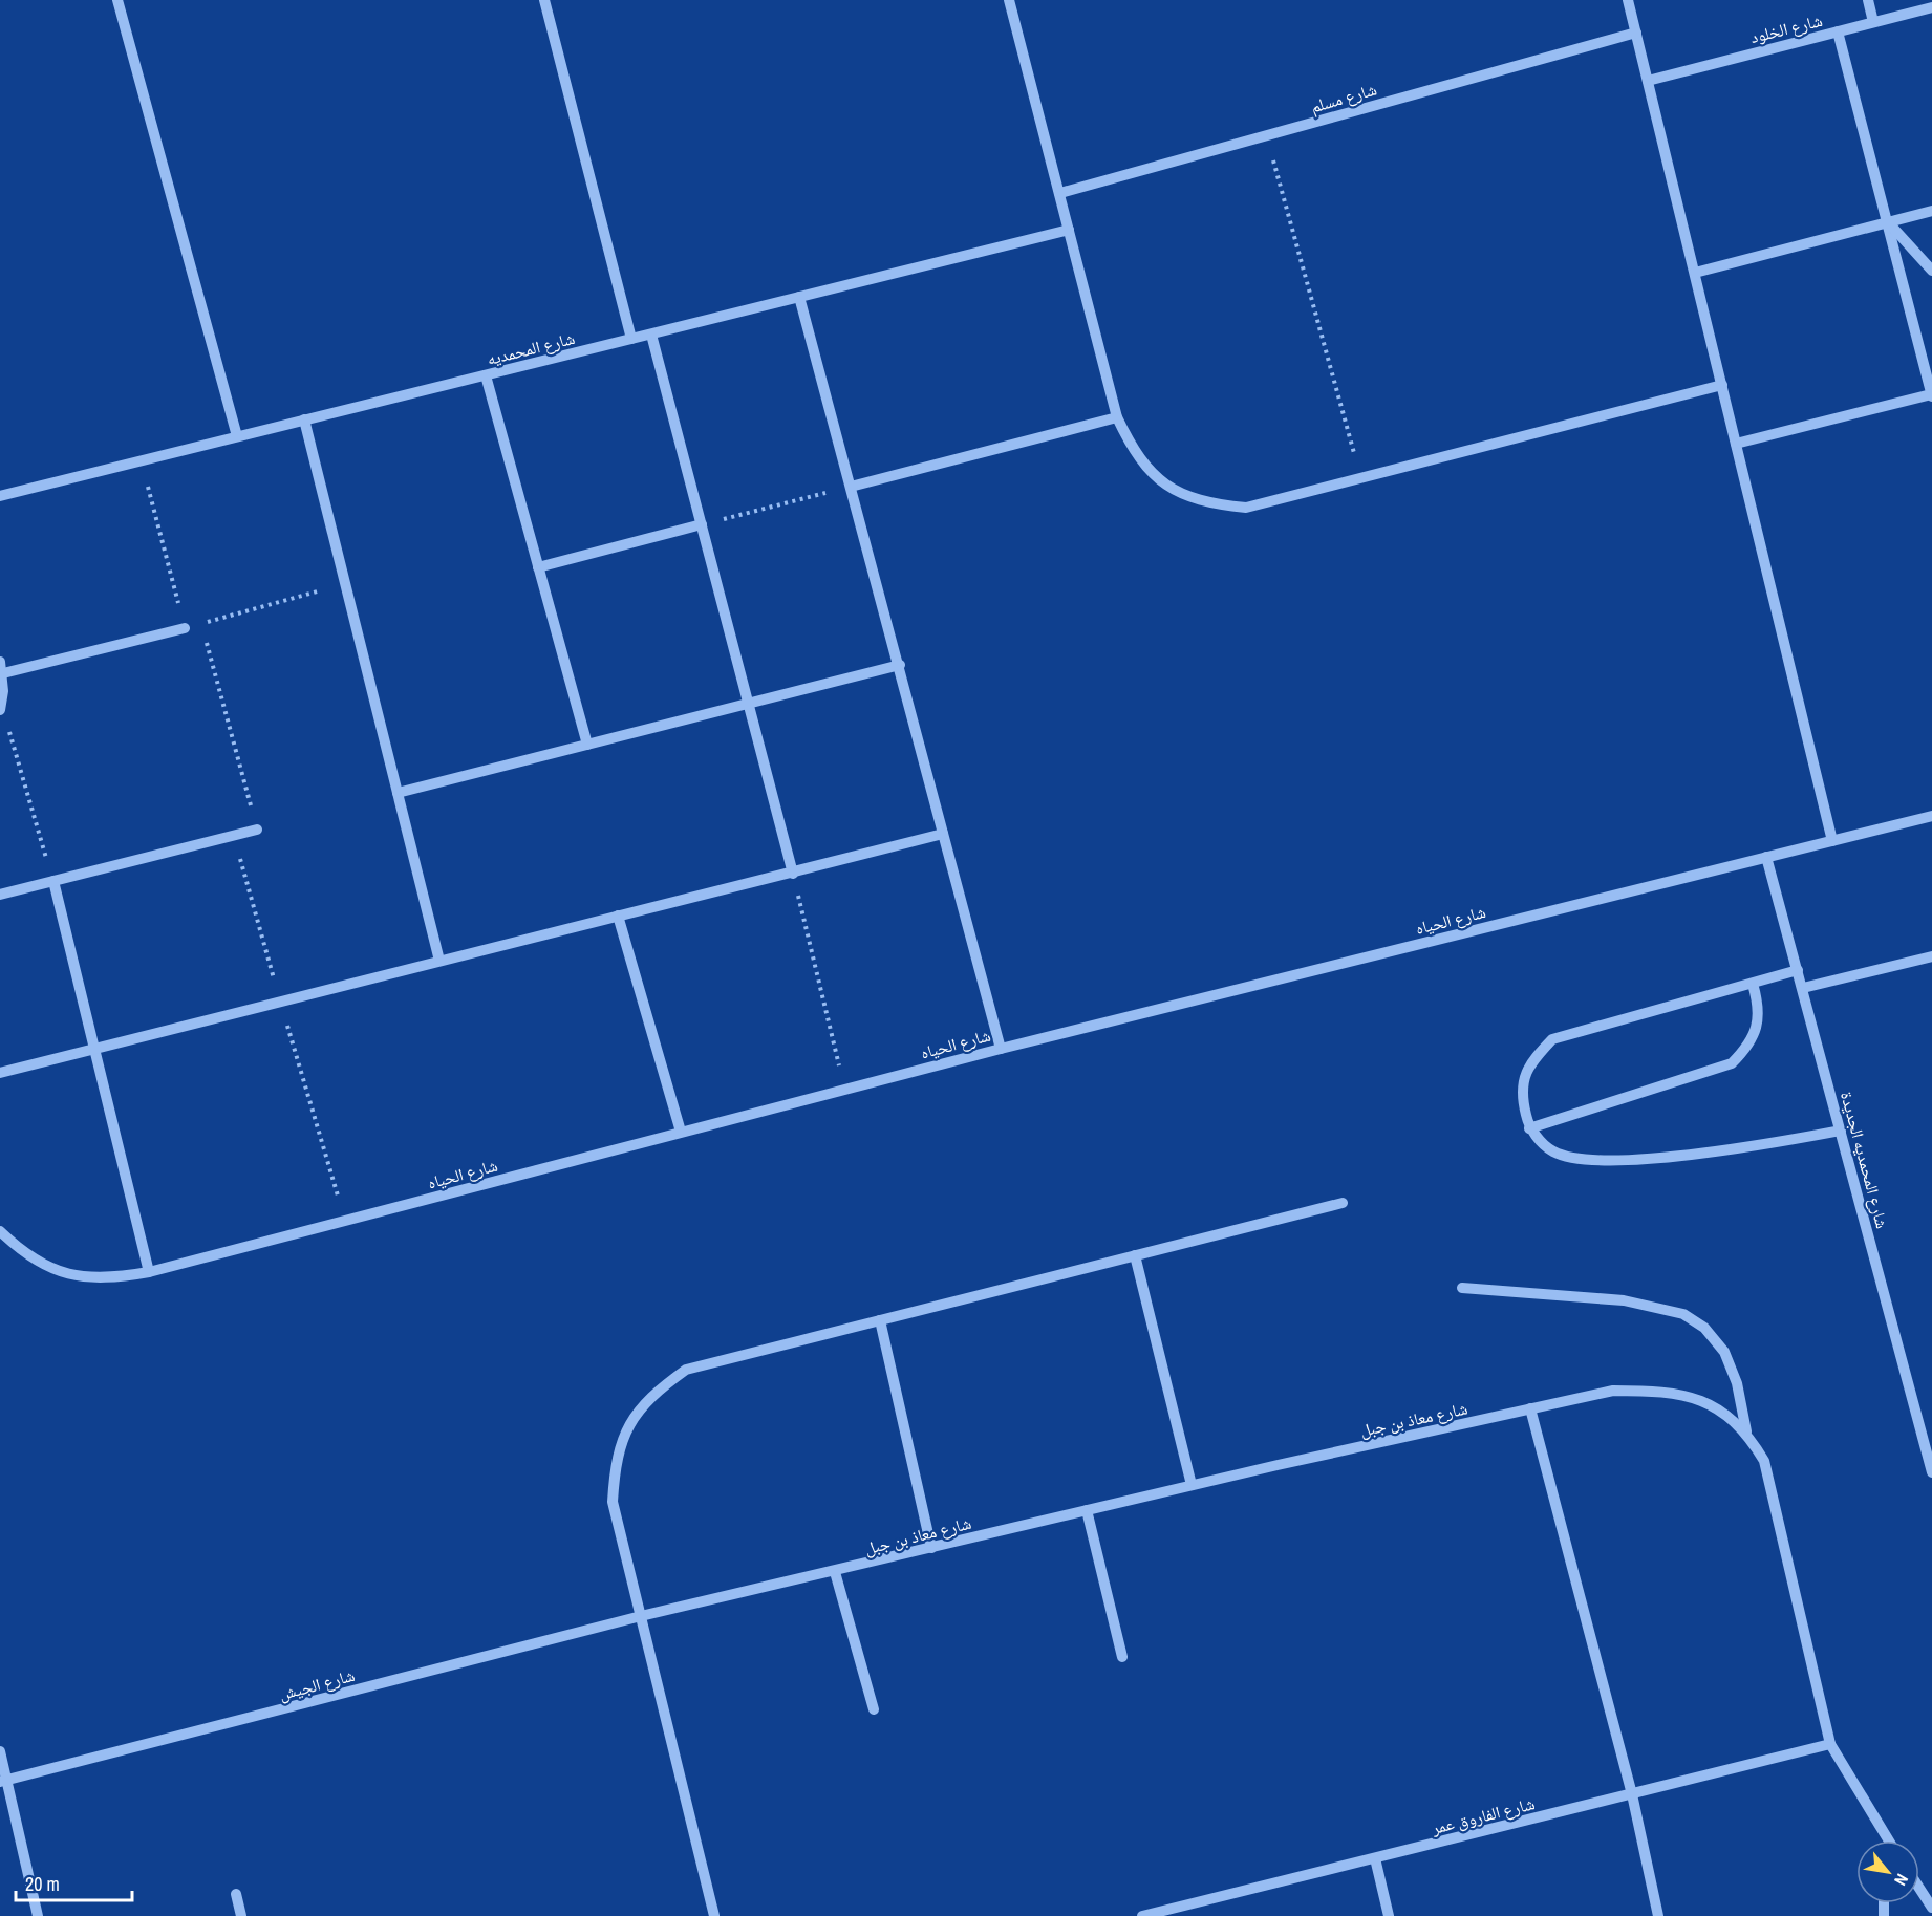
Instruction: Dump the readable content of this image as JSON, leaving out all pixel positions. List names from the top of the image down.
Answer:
{
  "streets": {
    "street": [
      "شارع الخلود",
      "شارع مسلم",
      "شارع المحمديه",
      "شارع الحياه",
      "شارع المحمديه الجديدة",
      "شارع معاذ بن جبل",
      "شارع الجيش",
      "شارع الفاروق عمر"
    ]
  },
  "crossings": [
    ["شارع الحياه", "شارع المحمديه الجديدة"],
    ["شارع معاذ بن جبل", "شارع الجيش"],
    ["شارع معاذ بن جبل", "شارع الفاروق عمر"]
  ],
  "scale_bar": "20 m",
  "north": "bottom right"
}
